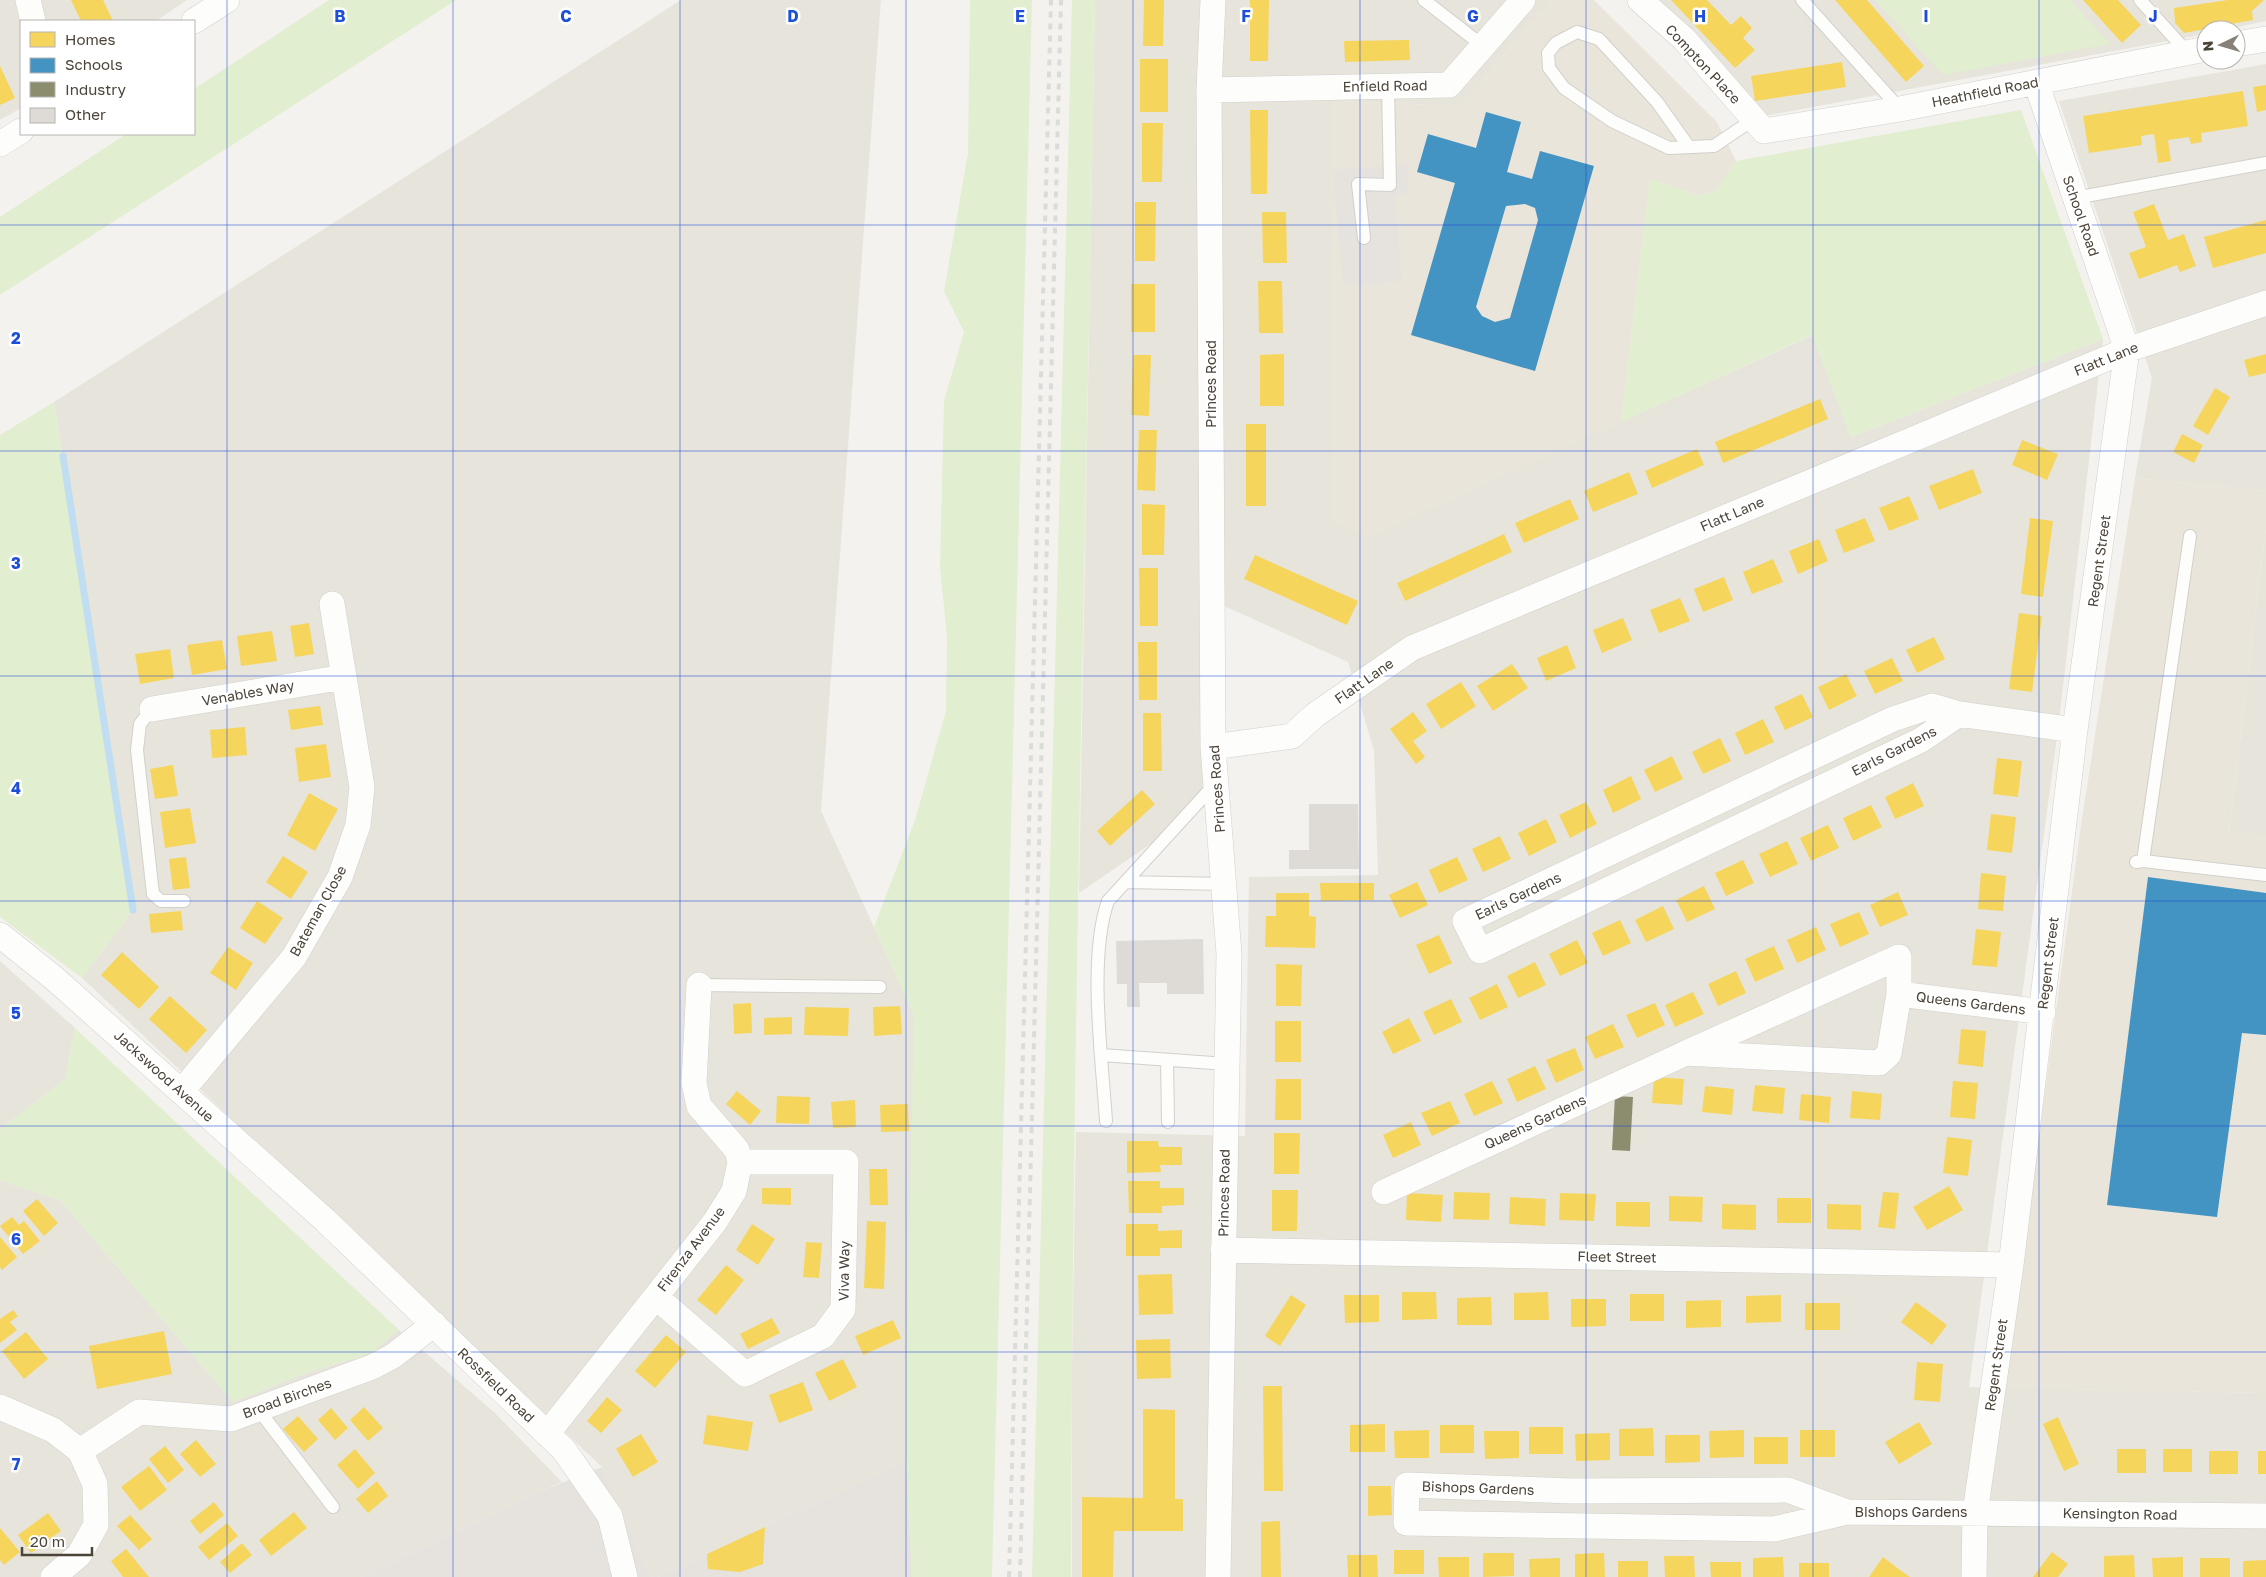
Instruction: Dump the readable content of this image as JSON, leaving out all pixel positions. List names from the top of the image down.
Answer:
{
  "streets": {
    "street": [
      "Compton Place",
      "Enfield Road",
      "Heathfield Road",
      "School Road",
      "Flatt Lane",
      "Princes Road",
      "Regent Street",
      "Venables Way",
      "Earls Gardens",
      "Bateman Close",
      "Queens Gardens",
      "Jackswood Avenue",
      "Firenza Avenue",
      "Fleet Street",
      "Viva Way",
      "Rossfield Road",
      "Broad Birches",
      "Bishops Gardens",
      "Kensington Road"
    ]
  },
  "crossings": [
    ["Compton Place", "Heathfield Road"],
    ["Enfield Road", "Princes Road"],
    ["Heathfield Road", "School Road"],
    ["School Road", "Flatt Lane"],
    ["School Road", "Regent Street"],
    ["Flatt Lane", "Princes Road"],
    ["Flatt Lane", "Regent Street"],
    ["Princes Road", "Fleet Street"],
    ["Regent Street", "Earls Gardens"],
    ["Regent Street", "Queens Gardens"],
    ["Regent Street", "Fleet Street"],
    ["Regent Street", "Bishops Gardens"],
    ["Regent Street", "Kensington Road"],
    ["Venables Way", "Bateman Close"],
    ["Bateman Close", "Jackswood Avenue"],
    ["Jackswood Avenue", "Rossfield Road"],
    ["Firenza Avenue", "Viva Way"],
    ["Firenza Avenue", "Rossfield Road"],
    ["Rossfield Road", "Broad Birches"],
    ["Bishops Gardens", "Kensington Road"]
  ],
  "legend": [
    "Homes",
    "Schools",
    "Industry",
    "Other"
  ],
  "scale_bar": "20 m",
  "north": "left",
  "grid": {
    "columns": [
      "B",
      "C",
      "D",
      "E",
      "F",
      "G",
      "H",
      "I",
      "J"
    ],
    "rows": [
      "2",
      "3",
      "4",
      "5",
      "6",
      "7"
    ]
  }
}
